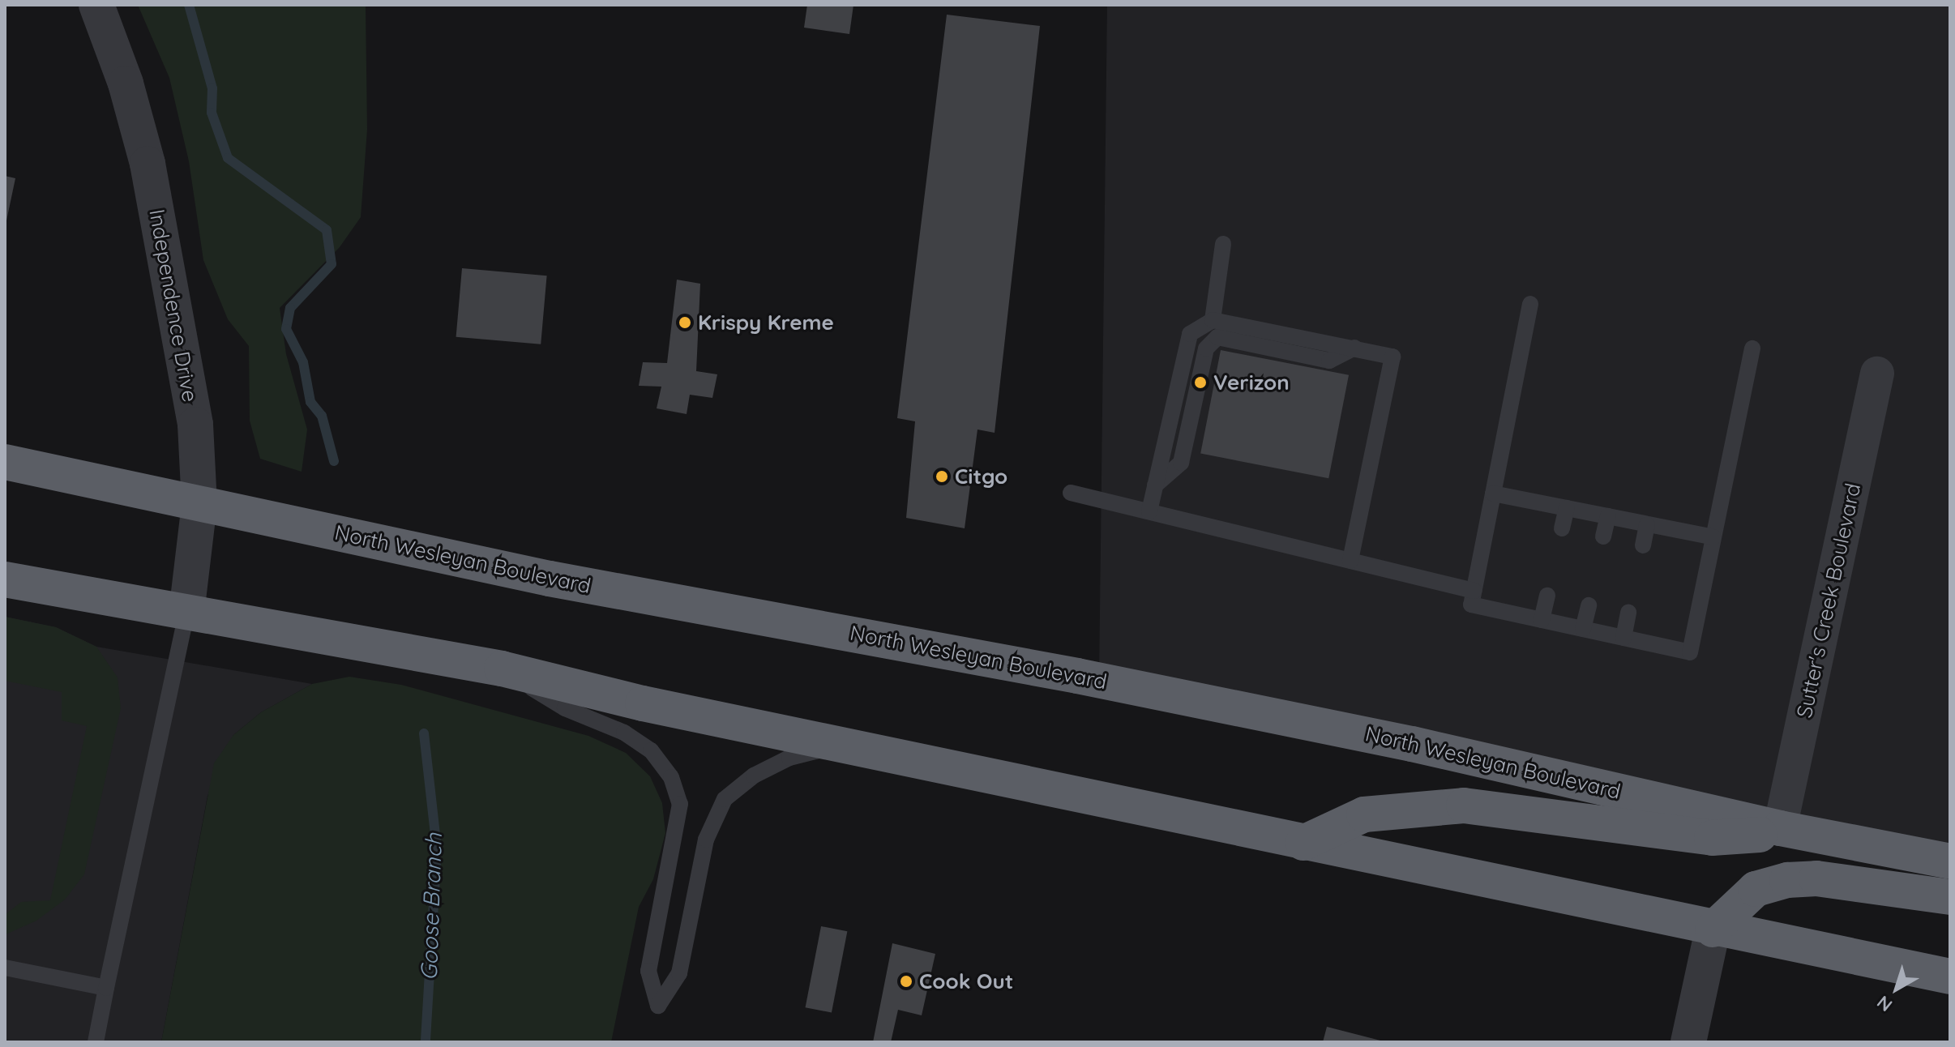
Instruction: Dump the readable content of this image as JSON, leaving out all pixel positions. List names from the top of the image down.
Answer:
{
  "streets": {
    "highway": ["North Wesleyan Boulevard"],
    "street": ["Independence Drive", "Sutter's Creek Boulevard"]
  },
  "crossings": [
    ["Independence Drive", "North Wesleyan Boulevard"],
    ["North Wesleyan Boulevard", "Sutter's Creek Boulevard"]
  ],
  "water": ["Goose Branch"],
  "places": [
    "Krispy Kreme",
    "Verizon",
    "Citgo",
    "Cook Out"
  ],
  "north": "bottom left"
}
